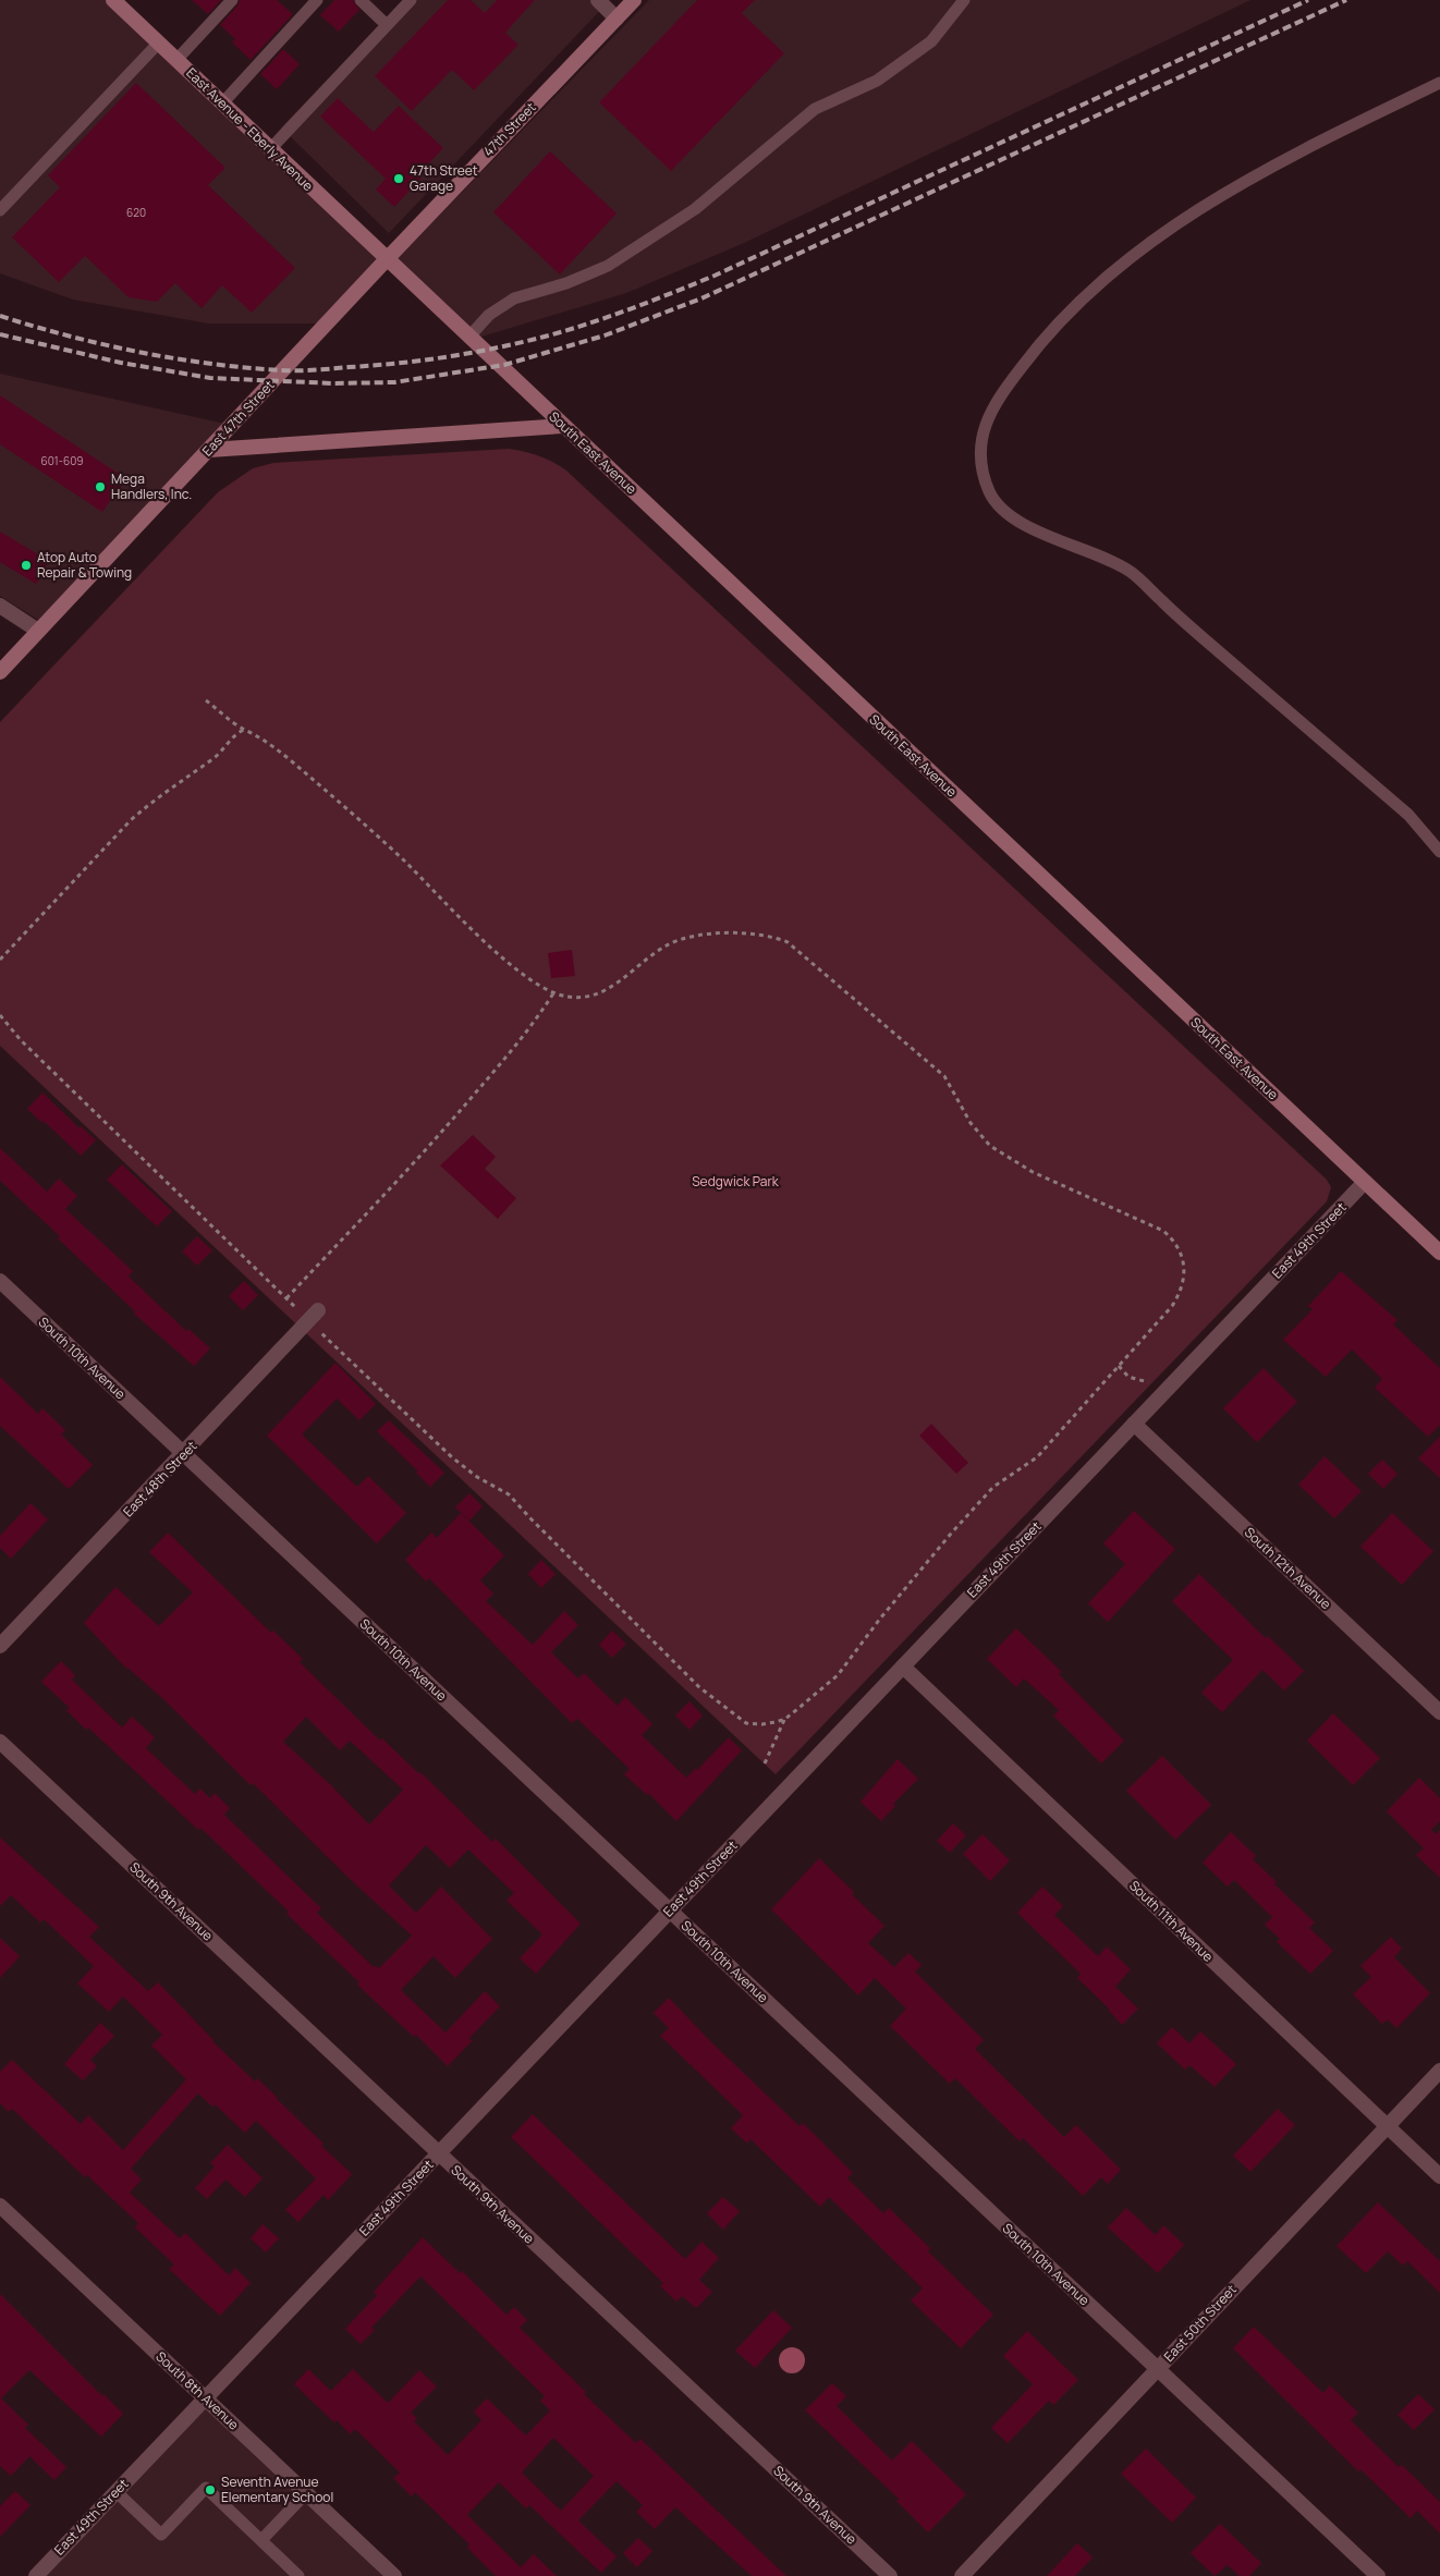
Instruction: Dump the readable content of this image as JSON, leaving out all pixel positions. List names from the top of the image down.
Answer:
{
  "streets": {
    "main road": [
      "East Avenue - Eberly Avenue",
      "47th Street",
      "East 47th Street",
      "South East Avenue"
    ],
    "street": [
      "East 49th Street",
      "South 10th Avenue",
      "East 48th Street",
      "South 12th Avenue",
      "South 9th Avenue",
      "South 11th Avenue",
      "East 50th Street",
      "South 8th Avenue"
    ]
  },
  "crossings": [
    ["East Avenue - Eberly Avenue", "47th Street"],
    ["East Avenue - Eberly Avenue", "East 47th Street"],
    ["East Avenue - Eberly Avenue", "South East Avenue"],
    ["47th Street", "East 47th Street"],
    ["47th Street", "South East Avenue"],
    ["East 47th Street", "South East Avenue"],
    ["South East Avenue", "East 49th Street"],
    ["East 49th Street", "South 10th Avenue"],
    ["East 49th Street", "South 12th Avenue"],
    ["East 49th Street", "South 9th Avenue"],
    ["East 49th Street", "South 11th Avenue"],
    ["East 49th Street", "South 8th Avenue"],
    ["South 10th Avenue", "East 48th Street"],
    ["South 10th Avenue", "East 50th Street"],
    ["South 11th Avenue", "East 50th Street"]
  ],
  "parks": ["Sedgwick Park"],
  "places": [
    "47th Street Garage",
    "Mega Handlers, Inc.",
    "Atop Auto Repair & Towing",
    "Seventh Avenue Elementary School"
  ],
  "house_numbers": ["620", "601-609"]
}
